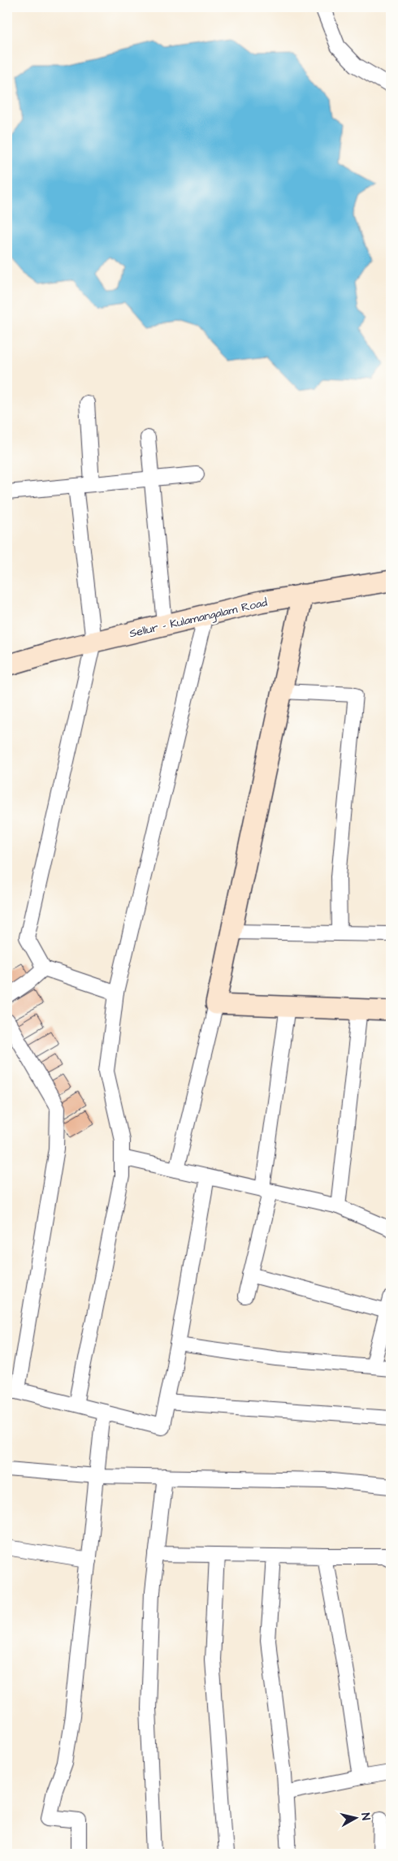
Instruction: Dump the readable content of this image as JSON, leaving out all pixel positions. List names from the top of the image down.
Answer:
{
  "streets": {
    "street": ["Sellur - Kulamangalam Road"]
  },
  "north": "right"
}
